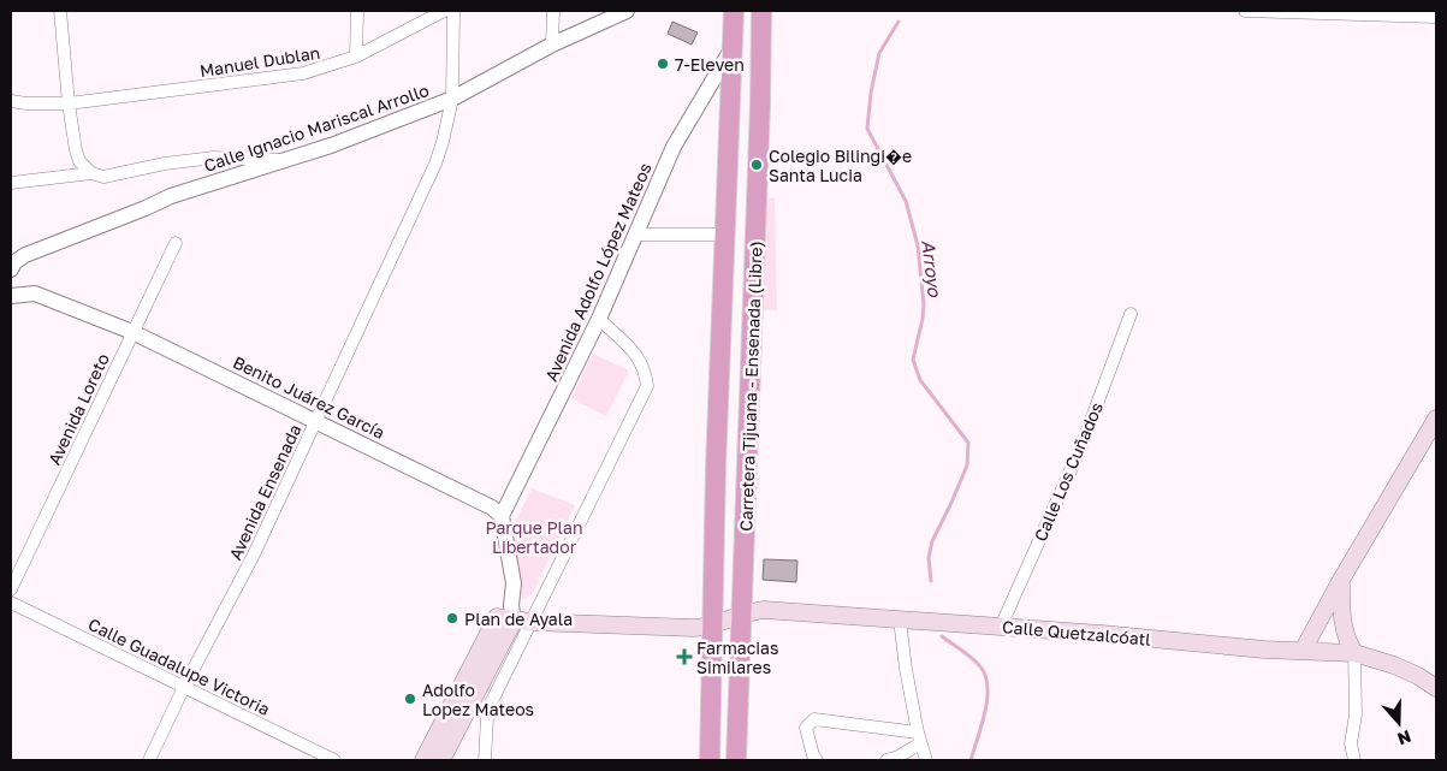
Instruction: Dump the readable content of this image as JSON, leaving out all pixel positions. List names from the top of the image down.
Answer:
{
  "streets": {
    "highway": ["Carretera Tijuana - Ensenada (Libre)"],
    "main road": ["Calle Quetzalcóatl"],
    "street": [
      "Manuel Dublan",
      "Calle Ignacio Mariscal Arrollo",
      "Avenida Adolfo López Mateos",
      "Benito Juárez García",
      "Avenida Loreto",
      "Calle Los Cuñados",
      "Avenida Ensenada",
      "Calle Guadalupe Victoria"
    ]
  },
  "crossings": [
    ["Calle Ignacio Mariscal Arrollo", "Avenida Ensenada"],
    ["Avenida Adolfo López Mateos", "Carretera Tijuana - Ensenada (Libre)"],
    ["Avenida Adolfo López Mateos", "Benito Juárez García"],
    ["Carretera Tijuana - Ensenada (Libre)", "Calle Quetzalcóatl"],
    ["Benito Juárez García", "Avenida Loreto"],
    ["Benito Juárez García", "Avenida Ensenada"],
    ["Calle Los Cuñados", "Calle Quetzalcóatl"],
    ["Avenida Ensenada", "Calle Guadalupe Victoria"]
  ],
  "water": ["Arroyo"],
  "parks": ["Parque Plan Libertador"],
  "places": {
    "other": [
      "7-Eleven",
      "Colegio Bilingi�e Santa Lucia",
      "Plan de Ayala",
      "Adolfo Lopez Mateos"
    ],
    "health": ["Farmacias Similares"]
  },
  "north": "bottom"
}
